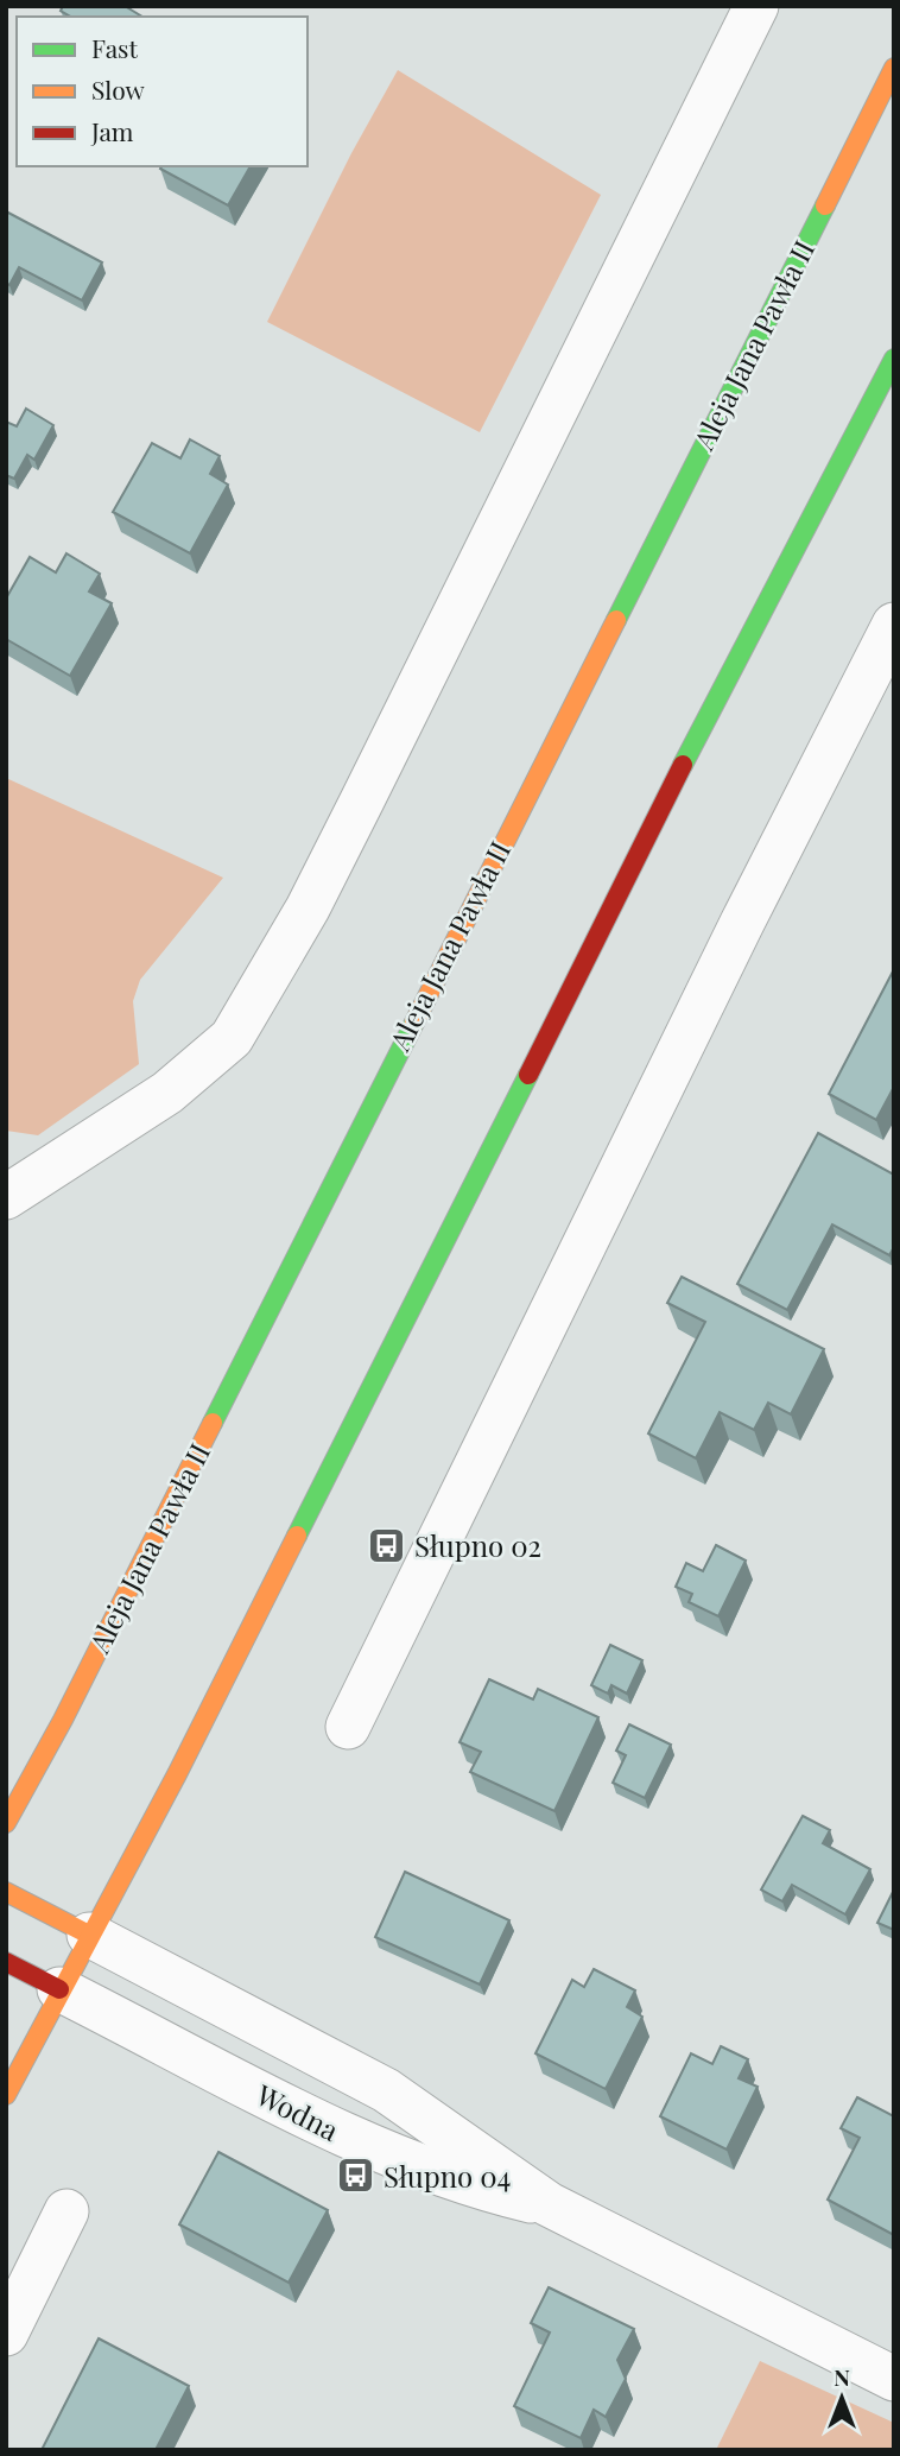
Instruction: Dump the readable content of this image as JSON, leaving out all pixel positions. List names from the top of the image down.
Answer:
{
  "streets": {
    "main road": ["Aleja Jana Pawła II"],
    "street": ["Wodna"]
  },
  "places": {
    "bus stop": ["Słupno 02", "Słupno 04"]
  },
  "legend": ["Fast", "Slow", "Jam"],
  "north": "top"
}
